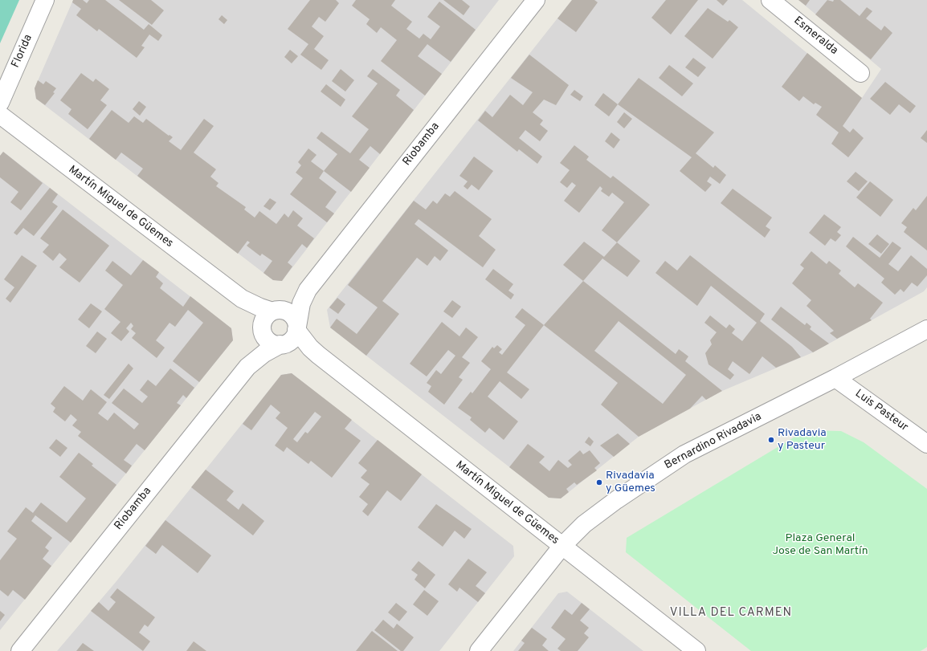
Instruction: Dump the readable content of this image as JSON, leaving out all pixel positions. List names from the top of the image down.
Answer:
{
  "streets": {
    "street": [
      "Esmeralda",
      "Florida",
      "Riobamba",
      "Martín Miguel de Güemes",
      "Luis Pasteur",
      "Bernardino Rivadavia"
    ]
  },
  "crossings": [
    ["Riobamba", "Martín Miguel de Güemes"],
    ["Martín Miguel de Güemes", "Bernardino Rivadavia"],
    ["Luis Pasteur", "Bernardino Rivadavia"]
  ],
  "districts": ["VILLA DEL CARMEN"],
  "parks": ["Plaza General Jose de San Martín"],
  "places": ["Rivadavia y Pasteur", "Rivadavia y Güemes"]
}
